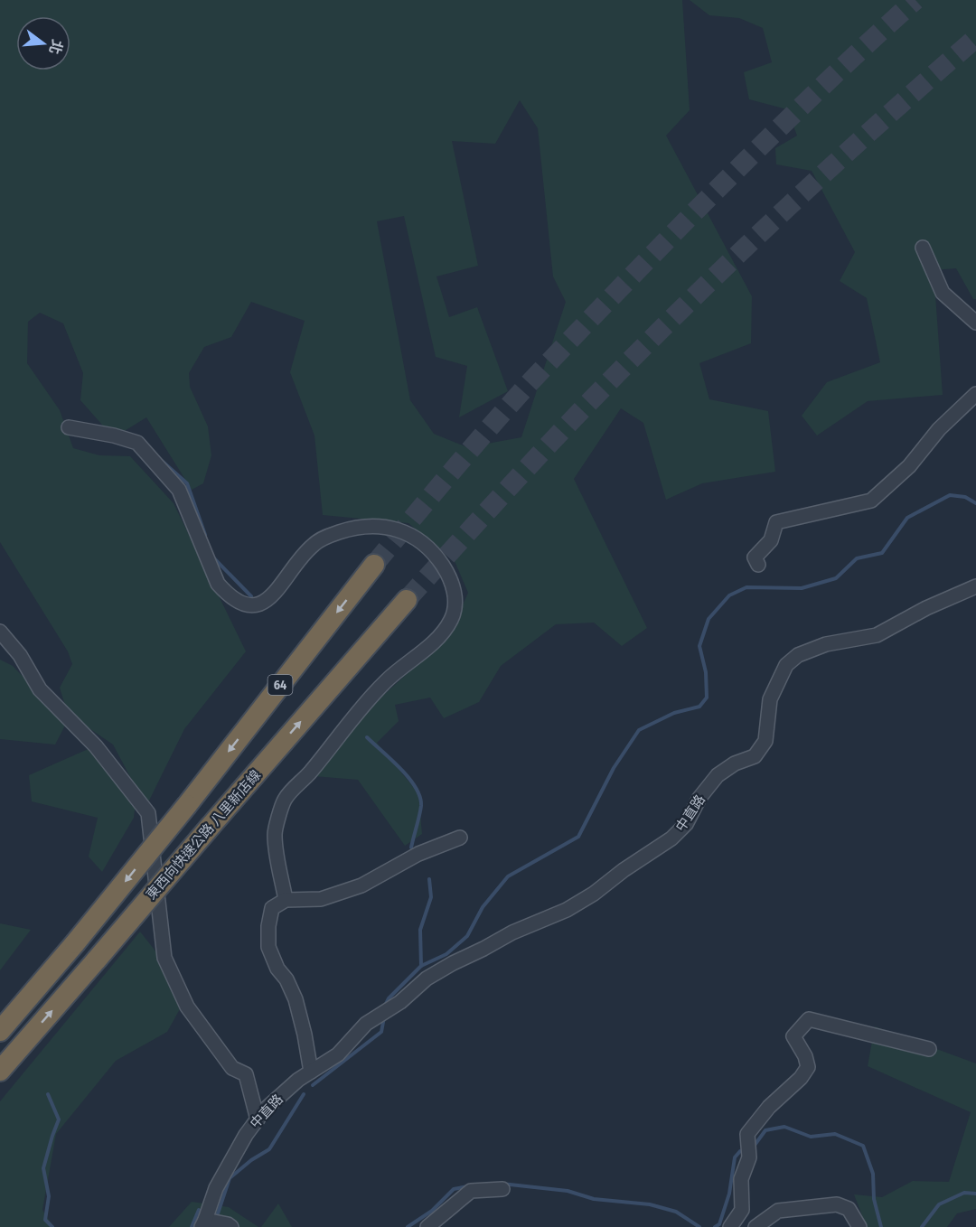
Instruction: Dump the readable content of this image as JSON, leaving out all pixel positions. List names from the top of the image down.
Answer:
{
  "streets": {
    "highway": ["64", "東西向快速公路 八里新店線"],
    "street": ["中直路"]
  },
  "north": "right"
}
